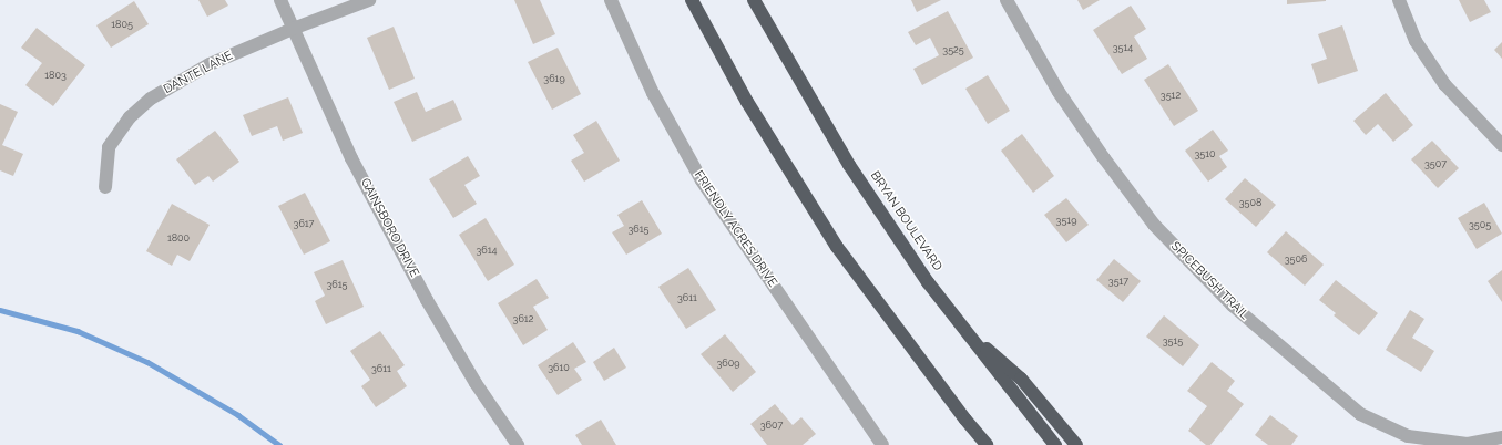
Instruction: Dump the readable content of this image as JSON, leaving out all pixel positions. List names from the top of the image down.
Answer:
{
  "streets": {
    "highway": ["BRYAN BOULEVARD"],
    "street": [
      "DANTE LANE",
      "GAINSBORO DRIVE",
      "FRIENDLY ACRES DRIVE",
      "SPICEBUSH TRAIL"
    ]
  },
  "crossings": [
    ["DANTE LANE", "GAINSBORO DRIVE"]
  ],
  "house_numbers": [
    "1805",
    "3514",
    "3525",
    "1803",
    "3619",
    "3512",
    "3510",
    "3507",
    "3508",
    "3519",
    "3617",
    "3505",
    "3615",
    "1800",
    "3614",
    "3506",
    "3517",
    "3615",
    "3611",
    "3612",
    "3515",
    "3609",
    "3610",
    "3611",
    "3607"
  ]
}
